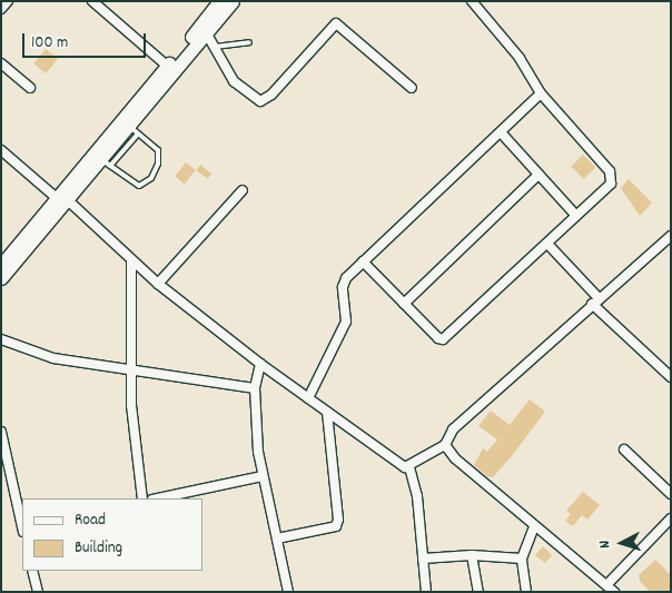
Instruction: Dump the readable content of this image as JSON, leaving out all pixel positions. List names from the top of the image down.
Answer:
{
  "legend": ["Road", "Building"],
  "scale_bar": "100 m",
  "north": "left"
}
